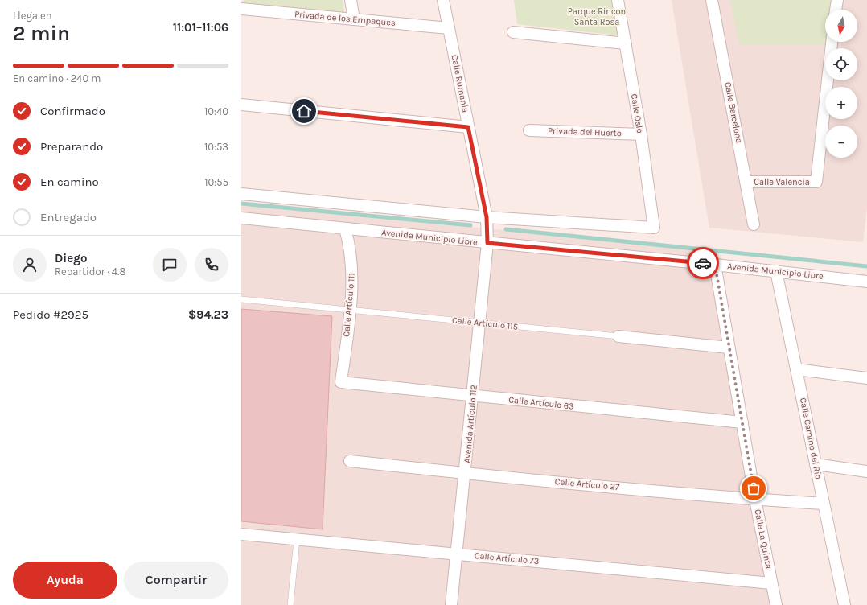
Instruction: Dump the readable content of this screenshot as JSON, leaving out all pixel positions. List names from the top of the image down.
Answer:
{
  "streets": {
    "street": [
      "Privada de los Empaques",
      "Calle Rumania",
      "Calle Barcelona",
      "Calle Oslo",
      "Privada del Huerto",
      "Calle Valencia",
      "Avenida Municipio Libre",
      "Calle Artículo 111",
      "Calle Artículo 115",
      "Calle Artículo 63",
      "Avenida Artículo 112",
      "Calle Camino del Río",
      "Calle Artículo 27",
      "Calle La Quinta",
      "Calle Artículo 73"
    ]
  },
  "crossings": [
    ["Privada de los Empaques", "Calle Rumania"],
    ["Calle Rumania", "Calle Oslo"],
    ["Calle Rumania", "Avenida Municipio Libre"],
    ["Calle Rumania", "Avenida Artículo 112"],
    ["Calle Barcelona", "Calle Valencia"],
    ["Calle Oslo", "Privada del Huerto"],
    ["Avenida Municipio Libre", "Calle Artículo 111"],
    ["Avenida Municipio Libre", "Avenida Artículo 112"],
    ["Avenida Municipio Libre", "Calle Camino del Río"],
    ["Avenida Municipio Libre", "Calle La Quinta"],
    ["Calle Artículo 111", "Calle Artículo 115"],
    ["Calle Artículo 111", "Calle Artículo 63"],
    ["Calle Artículo 115", "Avenida Artículo 112"],
    ["Calle Artículo 115", "Calle La Quinta"],
    ["Calle Artículo 63", "Avenida Artículo 112"],
    ["Calle Artículo 63", "Calle La Quinta"],
    ["Avenida Artículo 112", "Calle Artículo 27"],
    ["Avenida Artículo 112", "Calle Artículo 73"],
    ["Calle Camino del Río", "Calle Artículo 27"],
    ["Calle Artículo 27", "Calle La Quinta"],
    ["Calle La Quinta", "Calle Artículo 73"]
  ],
  "parks": ["Parque Rincon Santa Rosa"],
  "north": "bottom",
  "page": {
    "heading": ["2 min", "Llega en", "11:01–11:06"],
    "panel": [
      "Diego",
      "Repartidor · 4.8",
      "Pedido #2925",
      "$94.23"
    ],
    "map_buttons": ["+", "−"],
    "bar": "En camino · 240 m",
    "list": [
      ["Confirmado", "10:40"],
      ["Preparando", "10:53"],
      ["En camino", "10:55"],
      "Entregado"
    ],
    "buttons": ["Ayuda", "Compartir"]
  }
}
